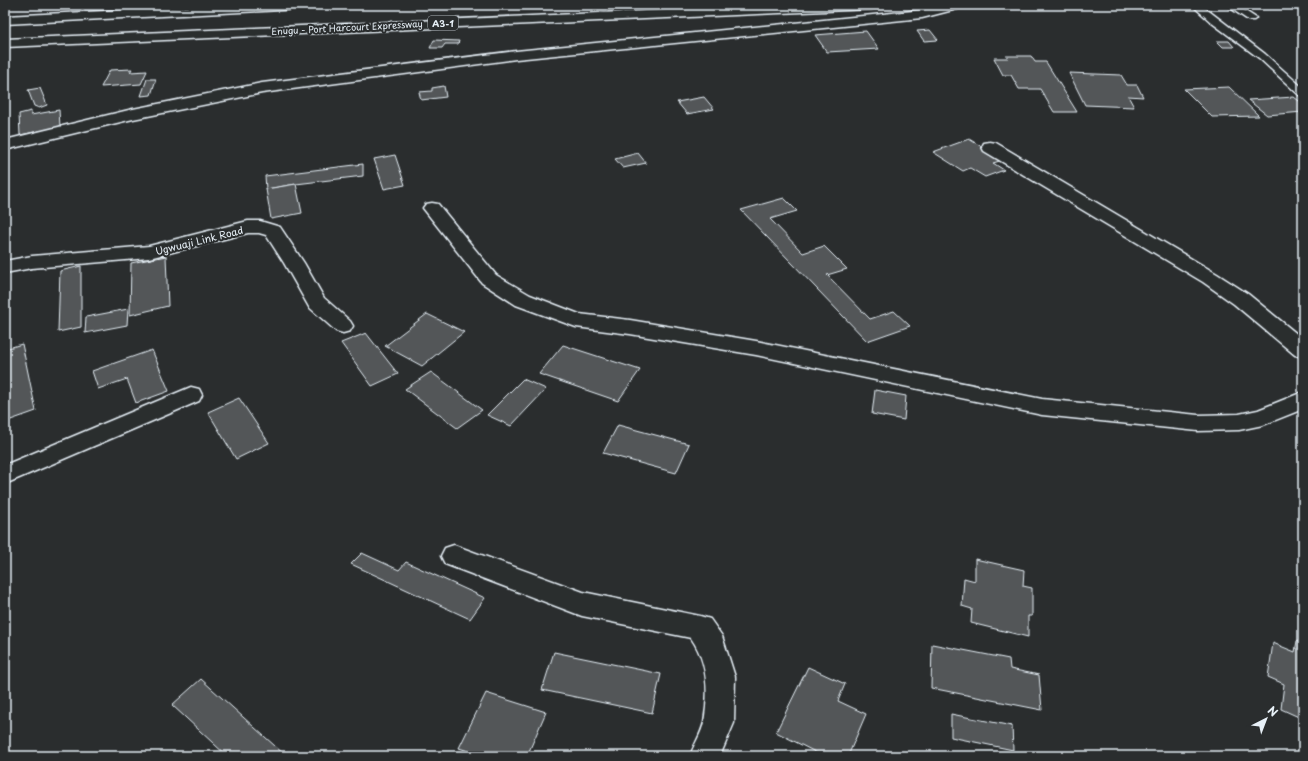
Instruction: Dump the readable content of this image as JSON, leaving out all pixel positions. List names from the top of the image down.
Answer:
{
  "streets": {
    "main road": ["A3-1", "Enugu - Port Harcourt Expressway", "Ugwuaji Link Road"]
  },
  "north": "top right"
}
